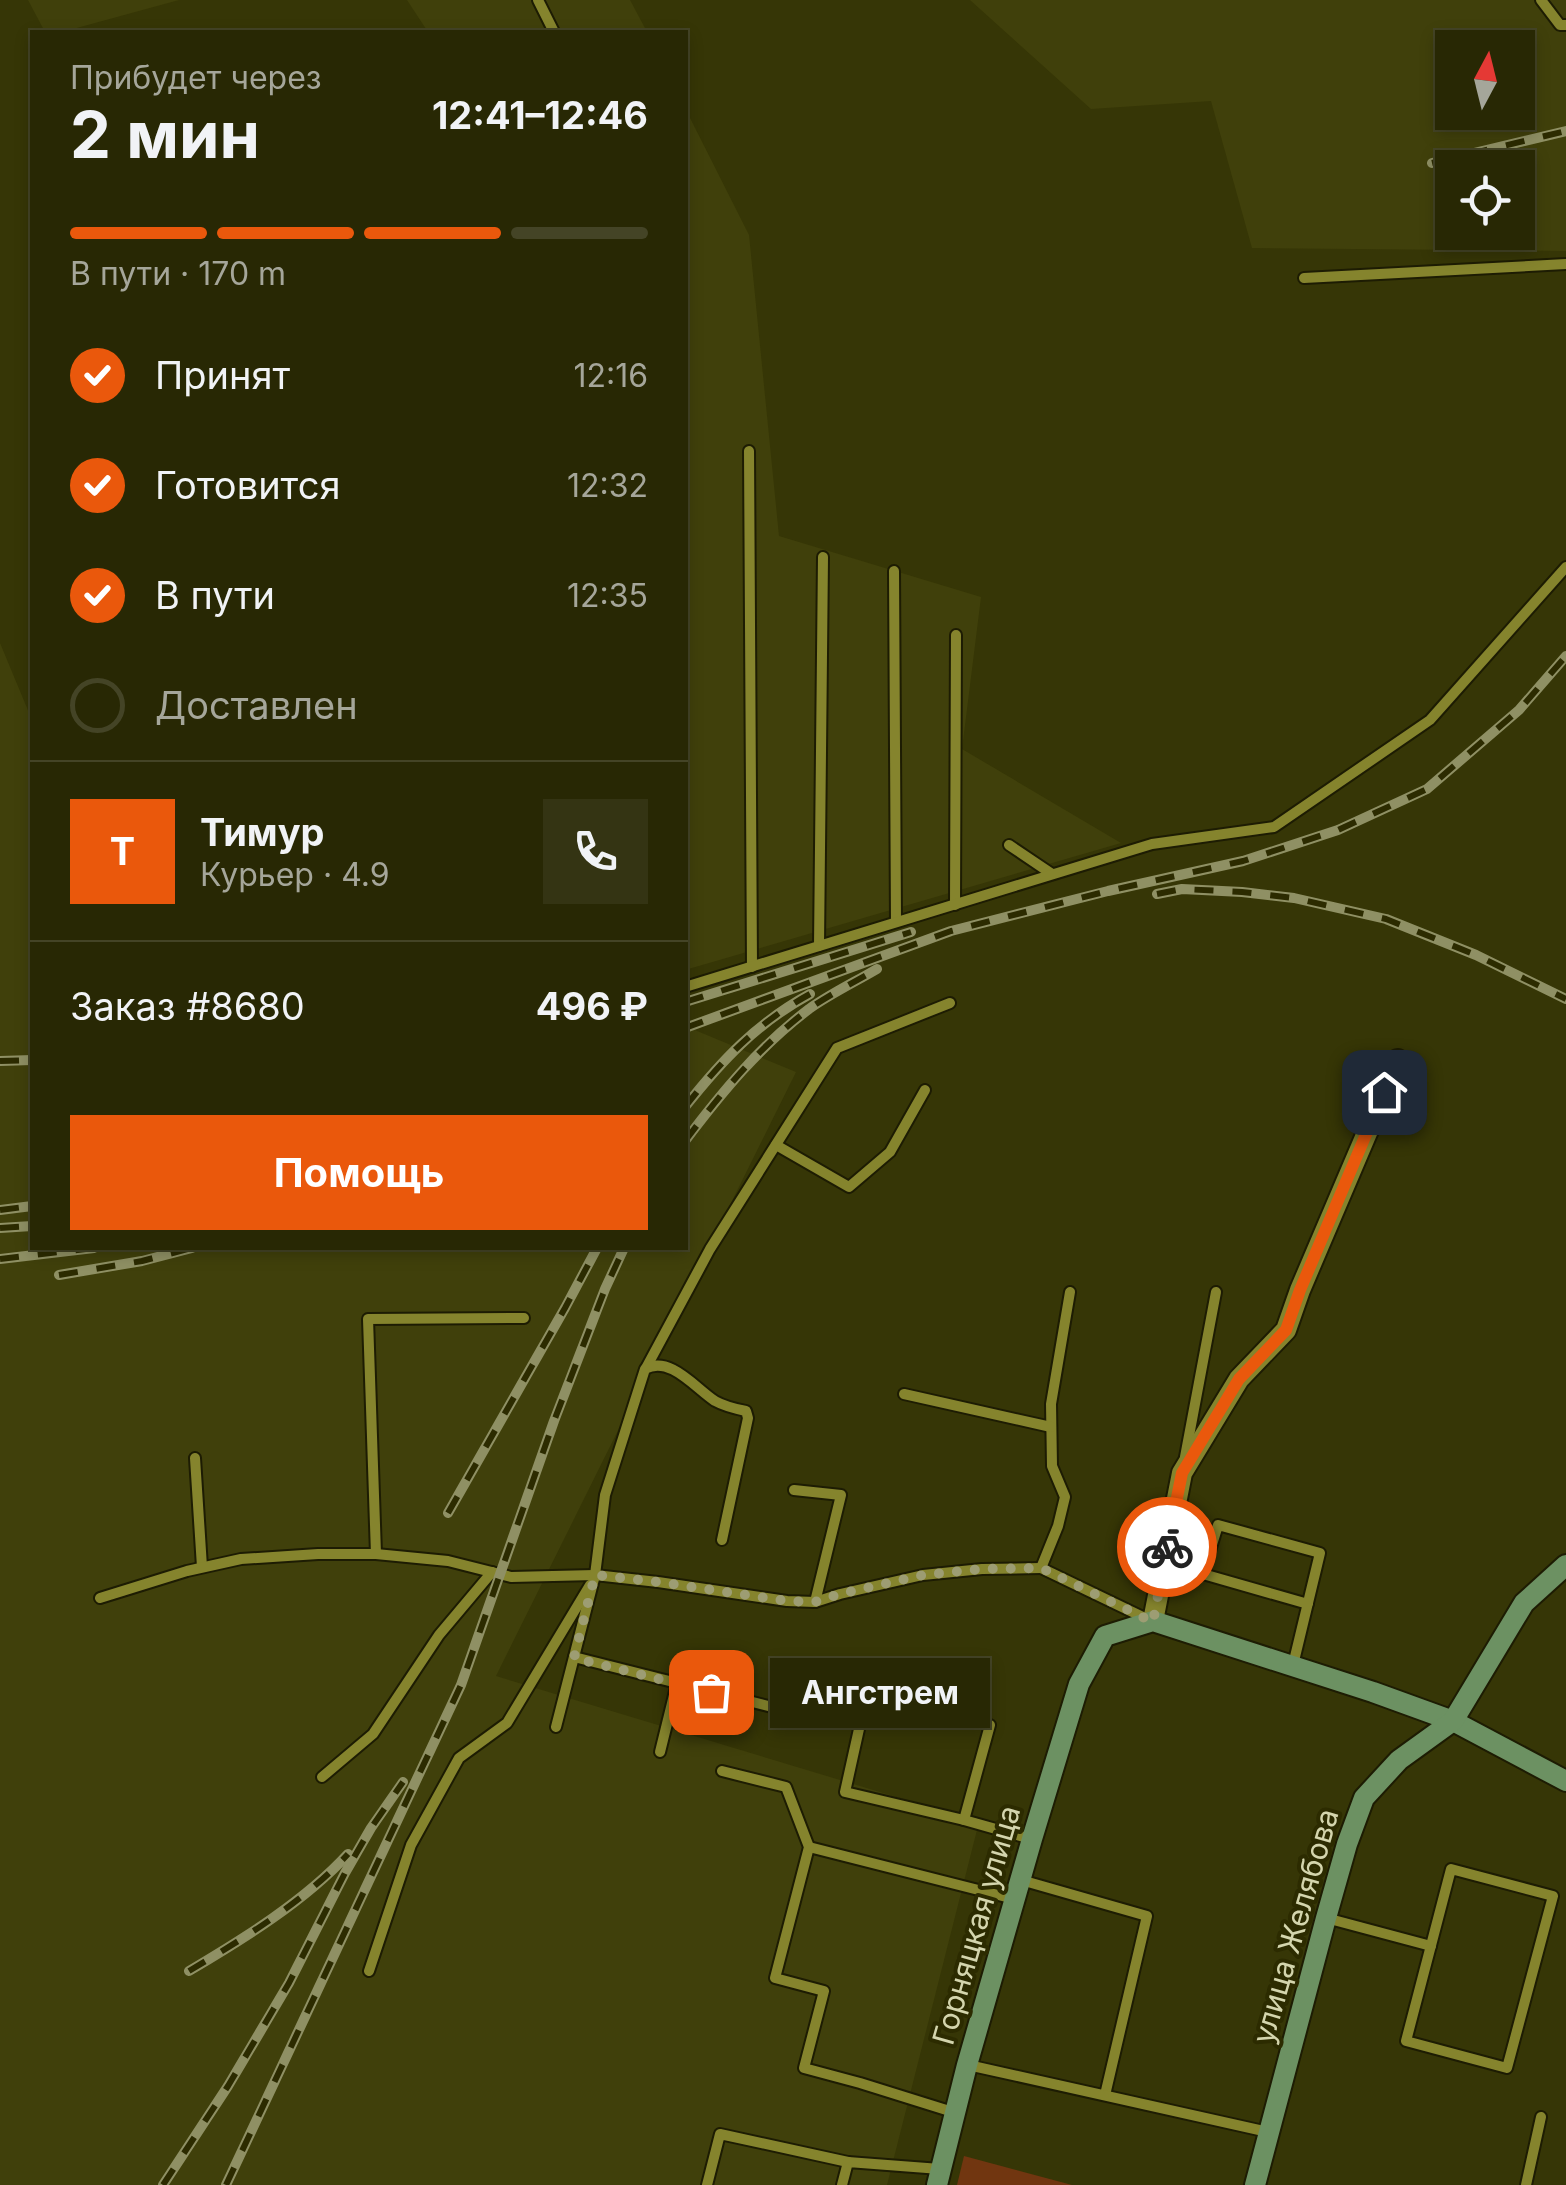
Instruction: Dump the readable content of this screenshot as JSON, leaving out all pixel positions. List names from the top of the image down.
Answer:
{
  "streets": {
    "street": ["Горняцкая улица", "улица Желябова"]
  },
  "places": ["Ангстрем"],
  "north": "top",
  "page": {
    "heading": ["2 мин", "Прибудет через", "12:41–12:46"],
    "panel": [
      "Тимур",
      "Курьер · 4.9",
      "Заказ #8680",
      "496 ₽"
    ],
    "bar": "В пути · 170 m",
    "list": [
      ["Принят", "12:16"],
      ["Готовится", "12:32"],
      ["В пути", "12:35"],
      "Доставлен"
    ],
    "round": "Т",
    "buttons": "Помощь",
    "bubble": "Ангстрем"
  }
}
